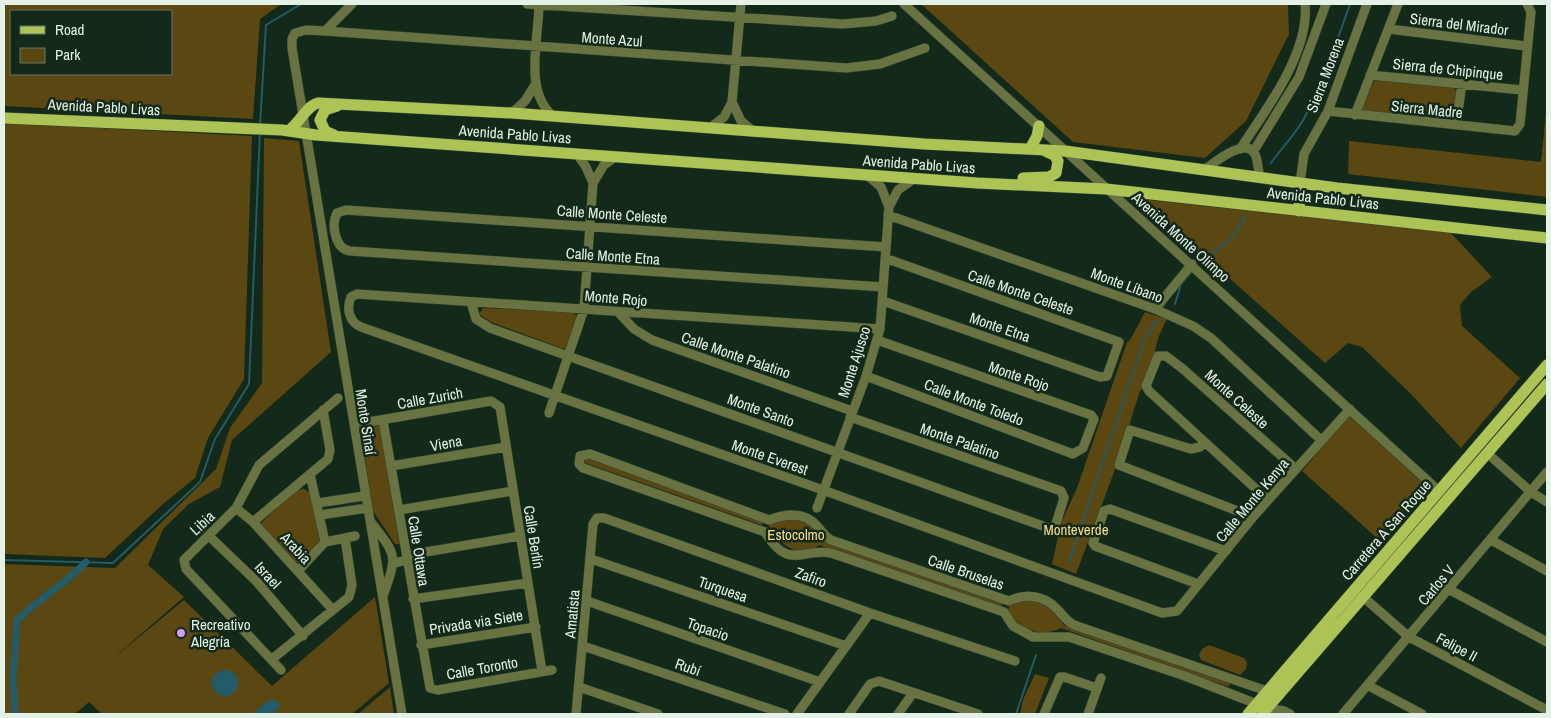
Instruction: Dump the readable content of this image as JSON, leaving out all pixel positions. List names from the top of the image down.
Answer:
{
  "streets": {
    "main road": ["Avenida Pablo Livas", "Carretera A San Roque"],
    "street": [
      "Sierra del Mirador",
      "Monte Azul",
      "Sierra de Chipinque",
      "Sierra Morena",
      "Sierra Madre",
      "Calle Monte Celeste",
      "Avenida Monte Olimpo",
      "Calle Monte Etna",
      "Monte Líbano",
      "Monte Rojo",
      "Monte Etna",
      "Calle Monte Palatino",
      "Monte Ajusco",
      "Calle Zurich",
      "Monte Celeste",
      "Calle Monte Toledo",
      "Monte Santo",
      "Monte Sinaí",
      "Monte Palatino",
      "Viena",
      "Monte Everest",
      "Calle Monte Kenya",
      "Libia",
      "Calle Berlín",
      "Arabia",
      "Calle Ottawa",
      "Calle Bruselas",
      "Israel",
      "Zafiro",
      "Carlos V",
      "Turquesa",
      "Amatista",
      "Privada via Siete",
      "Topacio",
      "Felipe II",
      "Rubí",
      "Calle Toronto"
    ]
  },
  "crossings": [
    ["Monte Azul", "Monte Sinaí"],
    ["Sierra de Chipinque", "Sierra Madre"],
    ["Sierra Morena", "Avenida Pablo Livas"],
    ["Sierra Morena", "Sierra Madre"],
    ["Avenida Pablo Livas", "Avenida Monte Olimpo"],
    ["Avenida Pablo Livas", "Monte Ajusco"],
    ["Avenida Pablo Livas", "Monte Sinaí"],
    ["Calle Monte Celeste", "Calle Monte Etna"],
    ["Calle Monte Celeste", "Monte Etna"],
    ["Calle Monte Celeste", "Monte Ajusco"],
    ["Avenida Monte Olimpo", "Calle Monte Kenya"],
    ["Avenida Monte Olimpo", "Carretera A San Roque"],
    ["Calle Monte Etna", "Monte Ajusco"],
    ["Monte Líbano", "Monte Ajusco"],
    ["Monte Líbano", "Calle Monte Kenya"],
    ["Monte Rojo", "Calle Monte Palatino"],
    ["Monte Rojo", "Monte Ajusco"],
    ["Monte Rojo", "Calle Monte Toledo"],
    ["Monte Rojo", "Monte Santo"],
    ["Monte Rojo", "Monte Everest"],
    ["Monte Etna", "Monte Ajusco"],
    ["Calle Monte Palatino", "Monte Ajusco"],
    ["Calle Monte Palatino", "Monte Palatino"],
    ["Monte Ajusco", "Calle Monte Toledo"],
    ["Monte Ajusco", "Monte Santo"],
    ["Monte Ajusco", "Monte Palatino"],
    ["Monte Ajusco", "Monte Everest"],
    ["Calle Zurich", "Calle Berlín"],
    ["Calle Zurich", "Calle Ottawa"],
    ["Monte Celeste", "Calle Monte Kenya"],
    ["Monte Santo", "Monte Palatino"],
    ["Viena", "Calle Berlín"],
    ["Viena", "Calle Ottawa"],
    ["Monte Everest", "Calle Monte Kenya"],
    ["Libia", "Arabia"],
    ["Libia", "Israel"],
    ["Carretera A San Roque", "Calle Bruselas"],
    ["Carretera A San Roque", "Felipe II"],
    ["Calle Berlín", "Privada via Siete"],
    ["Calle Berlín", "Calle Toronto"],
    ["Calle Ottawa", "Privada via Siete"],
    ["Calle Ottawa", "Calle Toronto"],
    ["Zafiro", "Amatista"],
    ["Carlos V", "Felipe II"],
    ["Turquesa", "Amatista"],
    ["Amatista", "Topacio"],
    ["Amatista", "Rubí"]
  ],
  "parks": ["Monteverde", "Estocolmo"],
  "places": ["Recreativo Alegría"],
  "legend": ["Road", "Park"]
}
